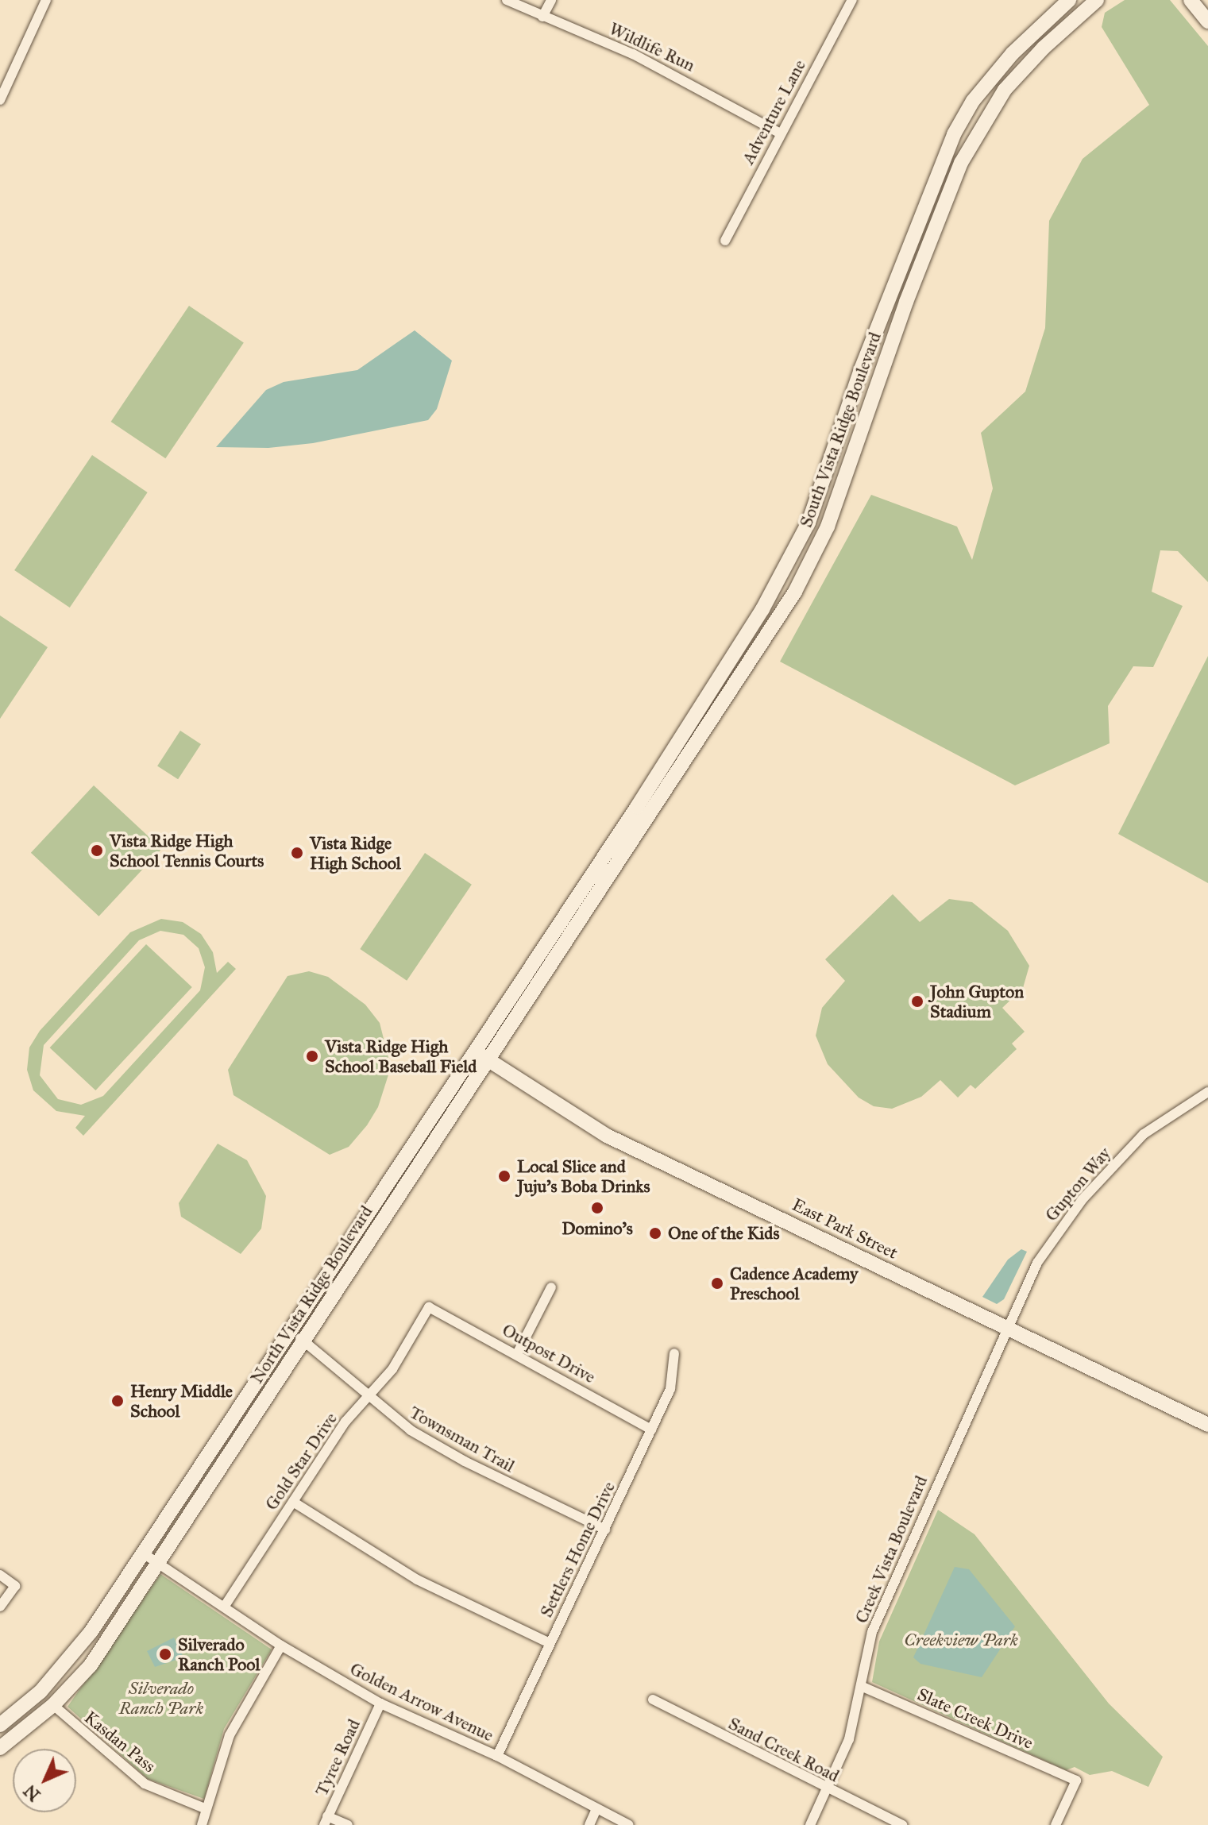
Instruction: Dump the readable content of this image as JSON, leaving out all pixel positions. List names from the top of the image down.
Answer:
{
  "streets": {
    "street": [
      "Wildlife Run",
      "Adventure Lane",
      "South Vista Ridge Boulevard",
      "Gupton Way",
      "East Park Street",
      "North Vista Ridge Boulevard",
      "Outpost Drive",
      "Townsman Trail",
      "Gold Star Drive",
      "Settlers Home Drive",
      "Creek Vista Boulevard",
      "Golden Arrow Avenue",
      "Slate Creek Drive",
      "Kasdan Pass",
      "Sand Creek Road",
      "Tyree Road"
    ]
  },
  "crossings": [
    ["Wildlife Run", "Adventure Lane"],
    ["South Vista Ridge Boulevard", "North Vista Ridge Boulevard"],
    ["Gupton Way", "East Park Street"],
    ["Gupton Way", "Creek Vista Boulevard"],
    ["East Park Street", "North Vista Ridge Boulevard"],
    ["East Park Street", "Creek Vista Boulevard"],
    ["North Vista Ridge Boulevard", "Townsman Trail"],
    ["North Vista Ridge Boulevard", "Golden Arrow Avenue"],
    ["North Vista Ridge Boulevard", "Kasdan Pass"],
    ["Outpost Drive", "Gold Star Drive"],
    ["Outpost Drive", "Settlers Home Drive"],
    ["Townsman Trail", "Gold Star Drive"],
    ["Townsman Trail", "Settlers Home Drive"],
    ["Gold Star Drive", "Golden Arrow Avenue"],
    ["Settlers Home Drive", "Golden Arrow Avenue"],
    ["Creek Vista Boulevard", "Slate Creek Drive"],
    ["Creek Vista Boulevard", "Sand Creek Road"],
    ["Golden Arrow Avenue", "Tyree Road"]
  ],
  "parks": ["Creekview Park", "Silverado Ranch Park"],
  "places": [
    "Vista Ridge High School Tennis Courts",
    "Vista Ridge High School",
    "John Gupton Stadium",
    "Vista Ridge High School Baseball Field",
    "Local Slice and Juju's Boba Drinks",
    "Domino's",
    "One of the Kids",
    "Cadence Academy Preschool",
    "Henry Middle School",
    "Silverado Ranch Pool"
  ],
  "north": "bottom left"
}
